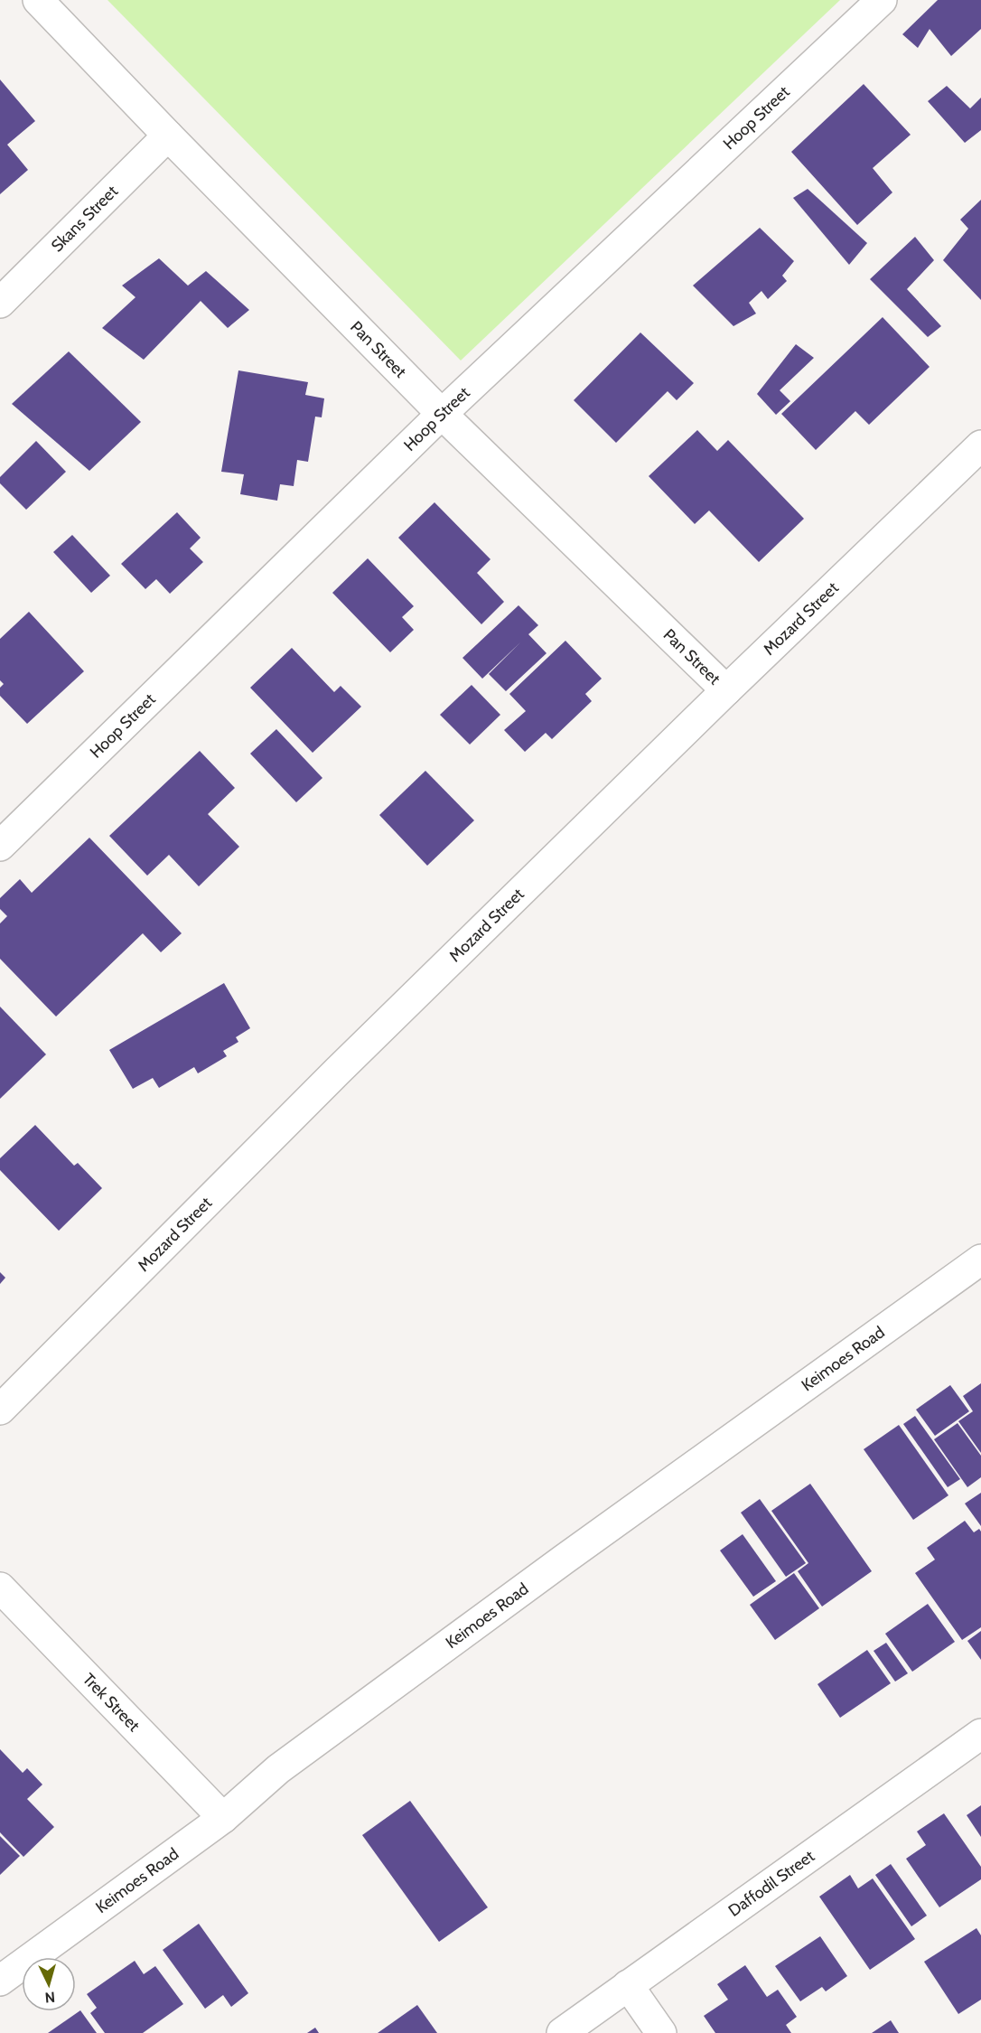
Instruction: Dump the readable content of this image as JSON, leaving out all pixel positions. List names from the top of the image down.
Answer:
{
  "streets": {
    "street": [
      "Hoop Street",
      "Skans Street",
      "Pan Street",
      "Mozard Street",
      "Keimoes Road",
      "Trek Street",
      "Daffodil Street"
    ]
  },
  "crossings": [
    ["Hoop Street", "Pan Street"],
    ["Skans Street", "Pan Street"],
    ["Pan Street", "Mozard Street"],
    ["Keimoes Road", "Trek Street"]
  ],
  "north": "bottom"
}
